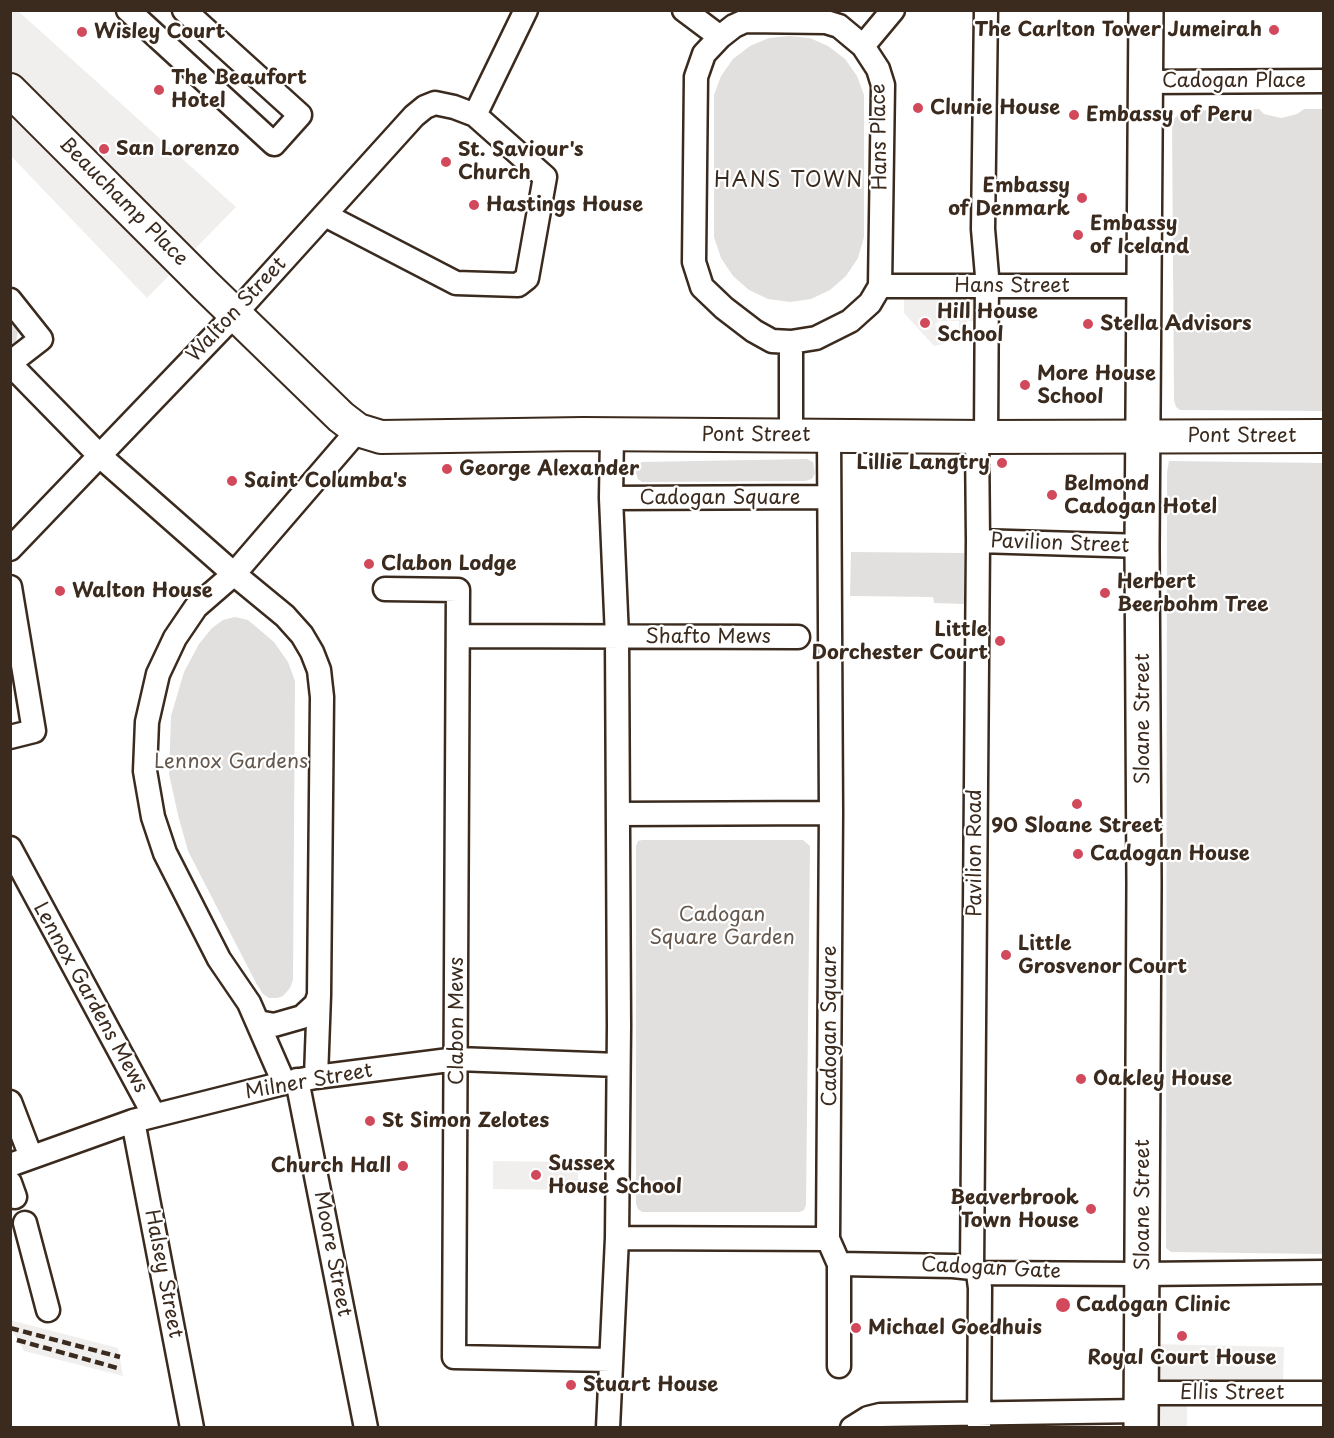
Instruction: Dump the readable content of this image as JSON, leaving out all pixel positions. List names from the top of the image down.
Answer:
{
  "streets": {
    "main road": ["Beauchamp Place", "Pont Street", "Sloane Street"],
    "street": [
      "Cadogan Place",
      "Hans Place",
      "Hans Street",
      "Walton Street",
      "Cadogan Square",
      "Pavilion Street",
      "Shafto Mews",
      "Pavilion Road",
      "Lennox Gardens Mews",
      "Clabon Mews",
      "Milner Street",
      "Moore Street",
      "Cadogan Gate",
      "Halsey Street",
      "Ellis Street"
    ]
  },
  "crossings": [
    ["Cadogan Place", "Sloane Street"],
    ["Hans Place", "Hans Street"],
    ["Beauchamp Place", "Walton Street"],
    ["Beauchamp Place", "Pont Street"],
    ["Hans Street", "Sloane Street"],
    ["Hans Street", "Pavilion Road"],
    ["Walton Street", "Pont Street"],
    ["Pont Street", "Cadogan Square"],
    ["Pont Street", "Sloane Street"],
    ["Pont Street", "Pavilion Road"],
    ["Cadogan Square", "Shafto Mews"],
    ["Cadogan Square", "Clabon Mews"],
    ["Cadogan Square", "Milner Street"],
    ["Cadogan Square", "Cadogan Gate"],
    ["Pavilion Street", "Sloane Street"],
    ["Pavilion Street", "Pavilion Road"],
    ["Sloane Street", "Cadogan Gate"],
    ["Sloane Street", "Ellis Street"],
    ["Pavilion Road", "Cadogan Gate"],
    ["Pavilion Road", "Ellis Street"],
    ["Lennox Gardens Mews", "Milner Street"],
    ["Lennox Gardens Mews", "Halsey Street"],
    ["Clabon Mews", "Milner Street"],
    ["Milner Street", "Moore Street"],
    ["Milner Street", "Halsey Street"]
  ],
  "districts": ["HANS TOWN"],
  "parks": ["Lennox Gardens", "Cadogan Square Garden"],
  "places": [
    "The Carlton Tower Jumeirah",
    "Wisley Court",
    "The Beaufort Hotel",
    "Clunie House",
    "Embassy of Peru",
    "San Lorenzo",
    "St. Saviour's Church",
    "Embassy of Denmark",
    "Hastings House",
    "Embassy of Iceland",
    "Hill House School",
    "Stella Advisors",
    "More House School",
    "Lillie Langtry",
    "George Alexander",
    "Saint Columba's",
    "Belmond Cadogan Hotel",
    "Clabon Lodge",
    "Walton House",
    "Herbert Beerbohm Tree",
    "Little Dorchester Court",
    "90 Sloane Street",
    "Cadogan House",
    "Little Grosvenor Court",
    "Oakley House",
    "St Simon Zelotes",
    "Church Hall",
    "Sussex House School",
    "Beaverbrook Town House",
    "Cadogan Clinic",
    "Michael Goedhuis",
    "Royal Court House",
    "Stuart House"
  ]
}
